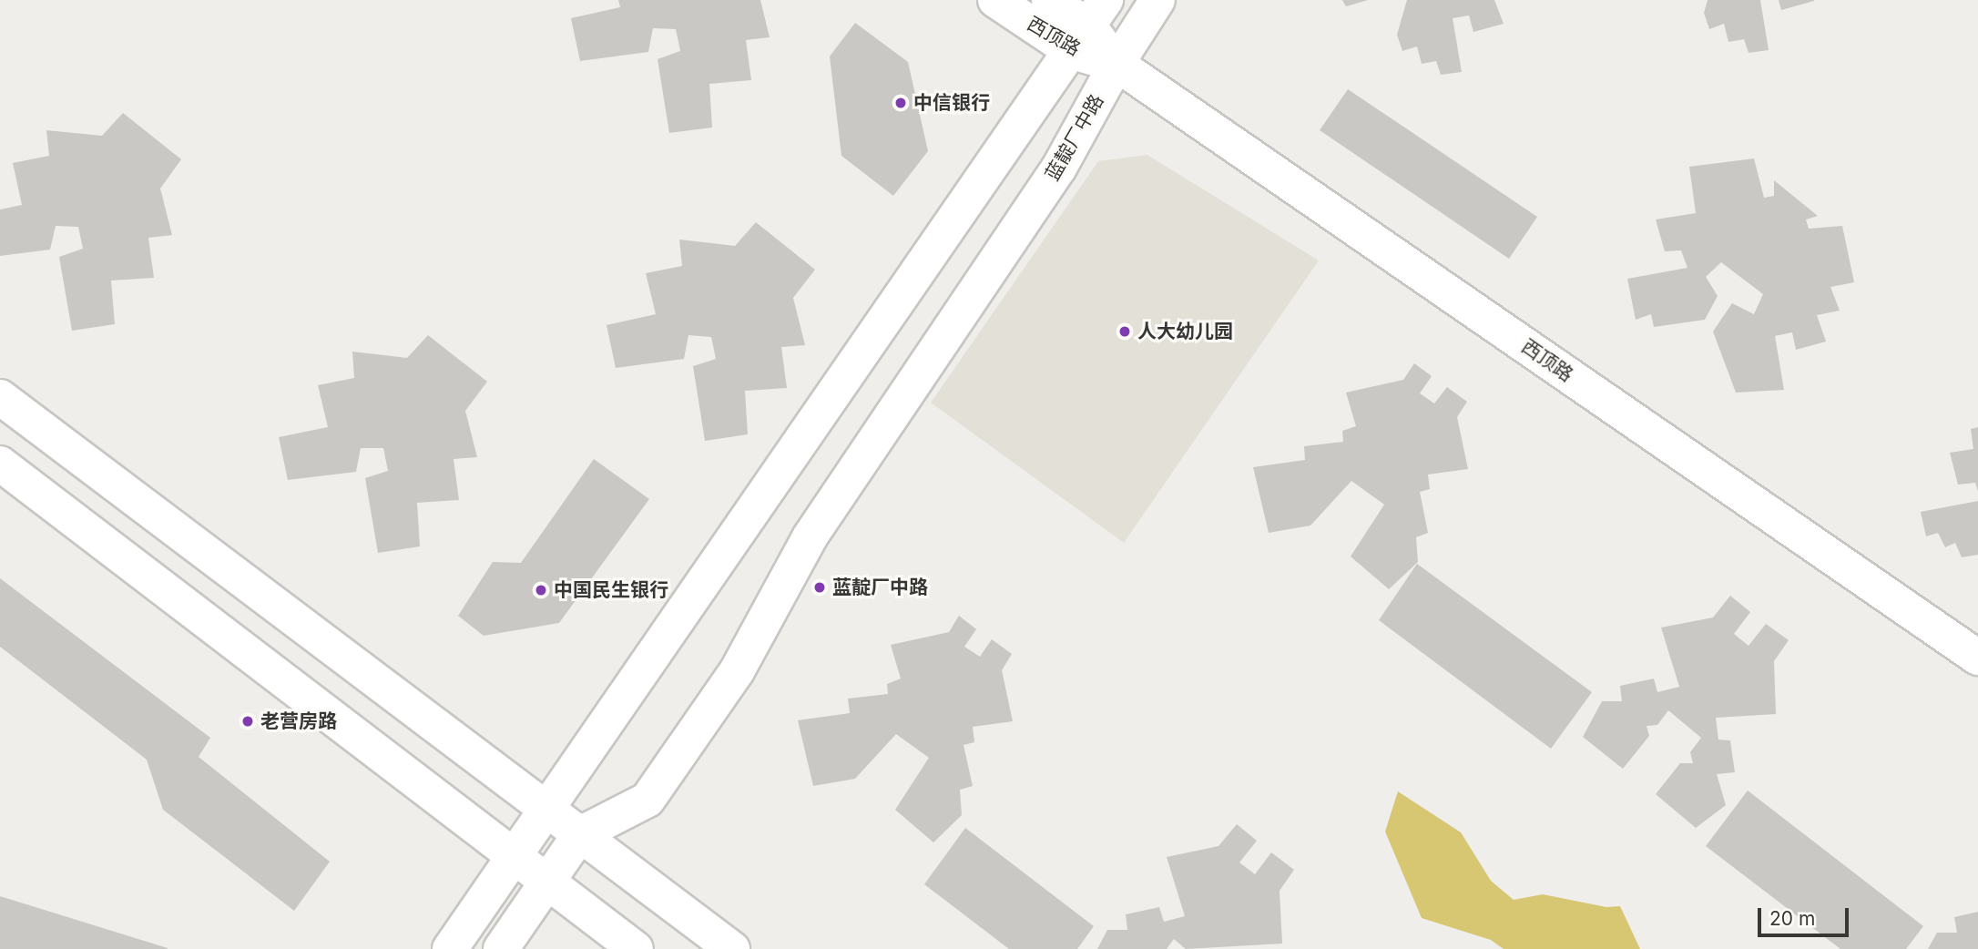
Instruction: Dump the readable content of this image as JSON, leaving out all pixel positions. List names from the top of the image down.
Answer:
{
  "streets": {
    "street": ["西顶路", "蓝靛厂中路"]
  },
  "crossings": [
    ["西顶路", "蓝靛厂中路"]
  ],
  "places": [
    "中信银行",
    "人大幼儿园",
    "蓝靛厂中路",
    "中国民生银行",
    "老营房路"
  ],
  "scale_bar": "20 m"
}
